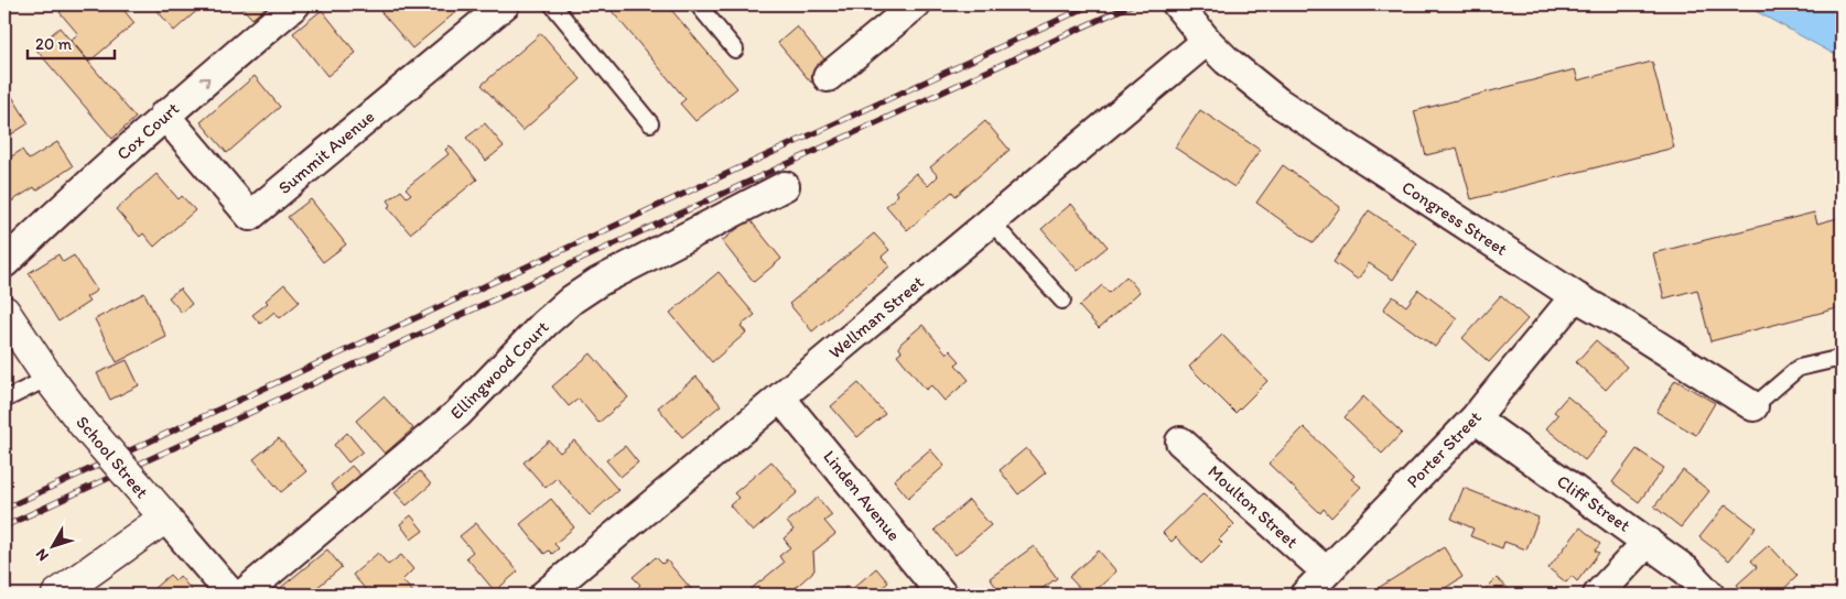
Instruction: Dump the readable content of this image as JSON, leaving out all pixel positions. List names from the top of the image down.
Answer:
{
  "streets": {
    "street": [
      "Cox Court",
      "Summit Avenue",
      "Congress Street",
      "Wellman Street",
      "Ellingwood Court",
      "Porter Street",
      "School Street",
      "Linden Avenue",
      "Cliff Street",
      "Moulton Street"
    ]
  },
  "crossings": [
    ["Cox Court", "Summit Avenue"],
    ["Congress Street", "Wellman Street"],
    ["Congress Street", "Porter Street"],
    ["Wellman Street", "Linden Avenue"],
    ["Porter Street", "Cliff Street"],
    ["Porter Street", "Moulton Street"]
  ],
  "one_way": ["Cox Court"],
  "scale_bar": "20 m",
  "north": "bottom left"
}
